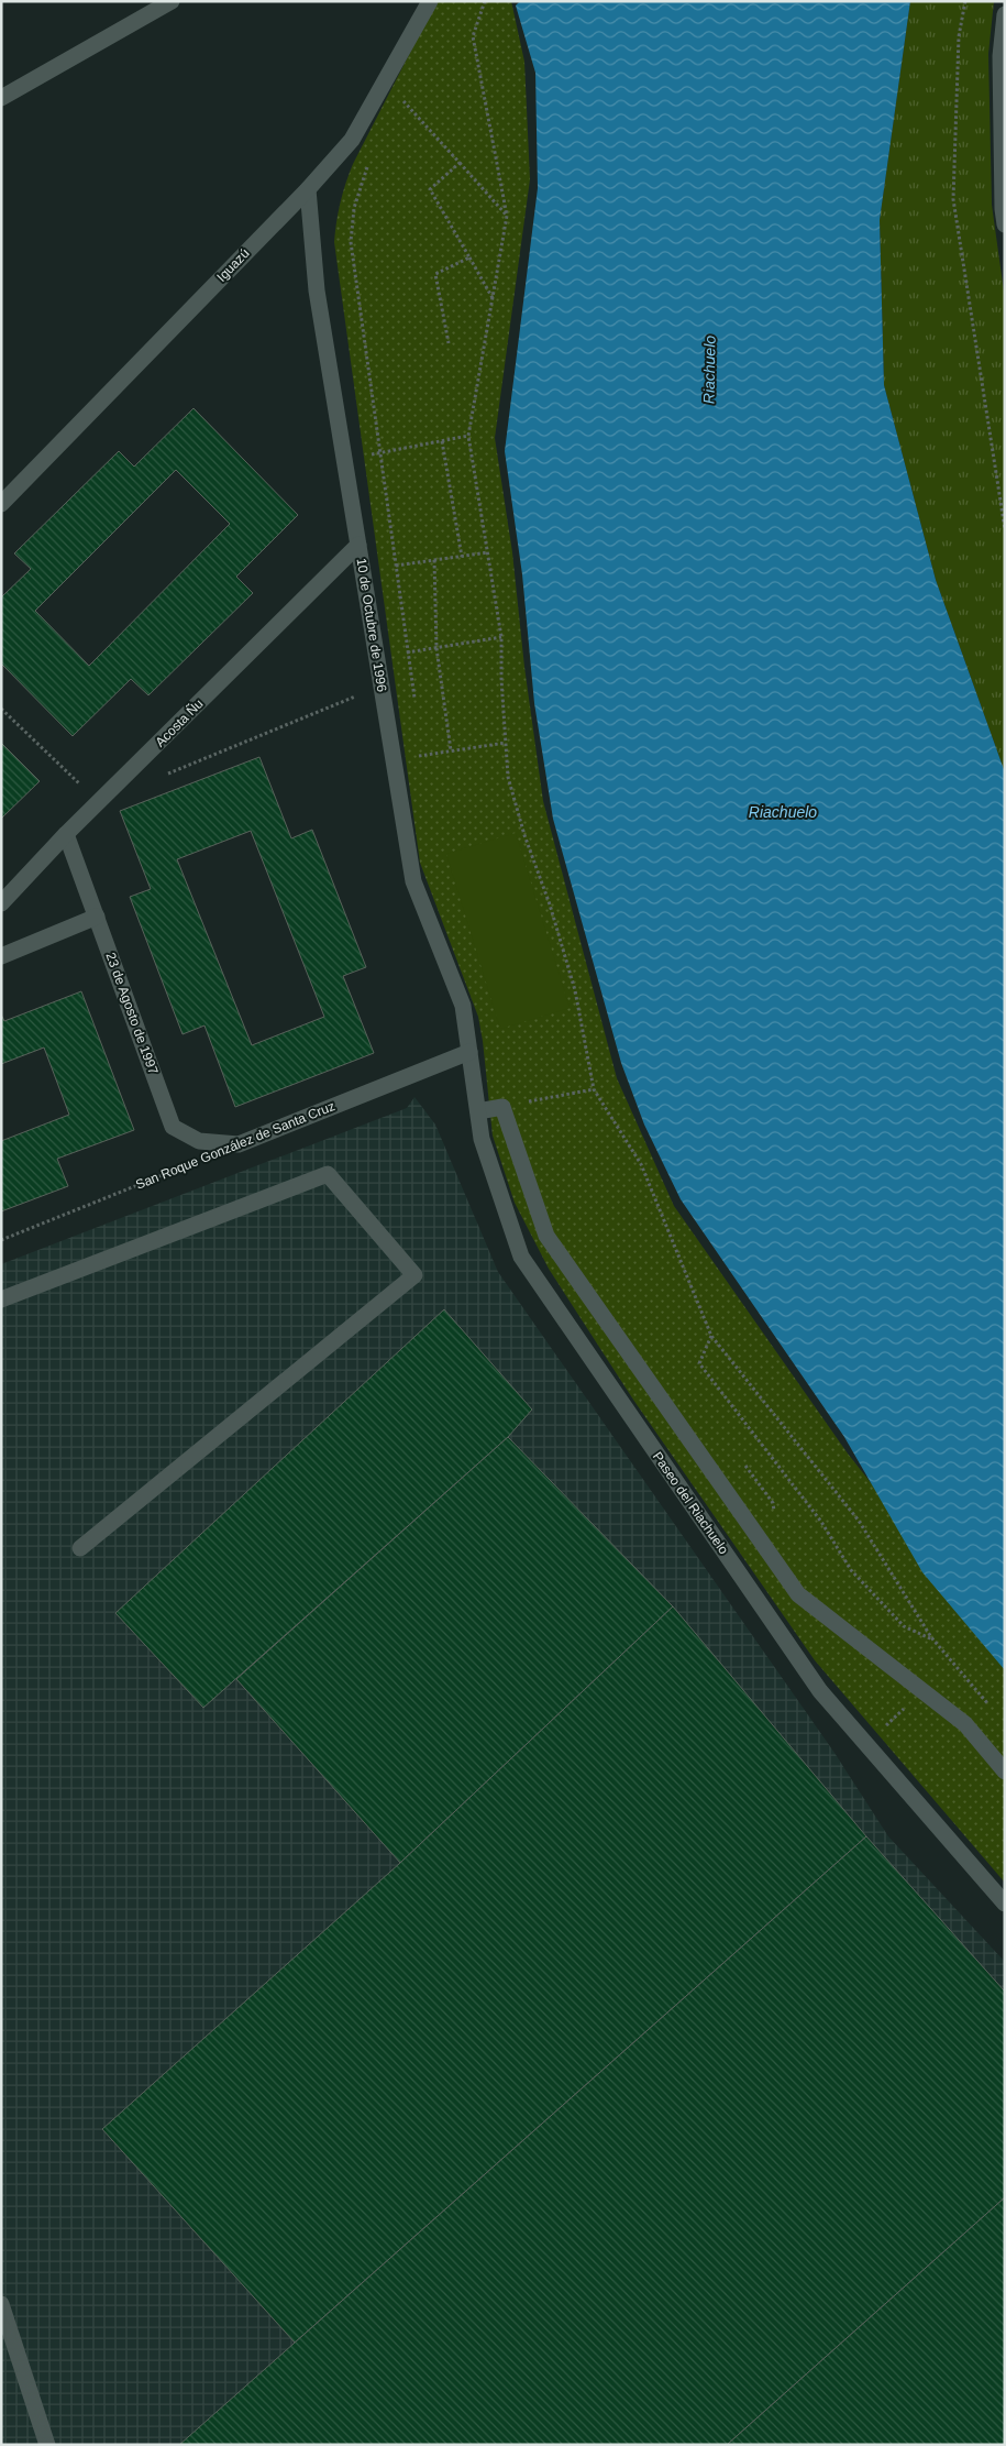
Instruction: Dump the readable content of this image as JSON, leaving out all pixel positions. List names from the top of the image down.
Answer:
{
  "streets": {
    "street": [
      "Iguazú",
      "10 de Octubre de 1996",
      "Acosta Ñu",
      "23 de Agosto de 1997",
      "San Roque González de Santa Cruz",
      "Paseo del Riachuelo"
    ]
  },
  "crossings": [
    ["Iguazú", "10 de Octubre de 1996"],
    ["10 de Octubre de 1996", "Acosta Ñu"],
    ["10 de Octubre de 1996", "San Roque González de Santa Cruz"],
    ["10 de Octubre de 1996", "Paseo del Riachuelo"],
    ["Acosta Ñu", "23 de Agosto de 1997"],
    ["23 de Agosto de 1997", "San Roque González de Santa Cruz"],
    ["San Roque González de Santa Cruz", "Paseo del Riachuelo"]
  ],
  "water": ["Riachuelo"]
}
